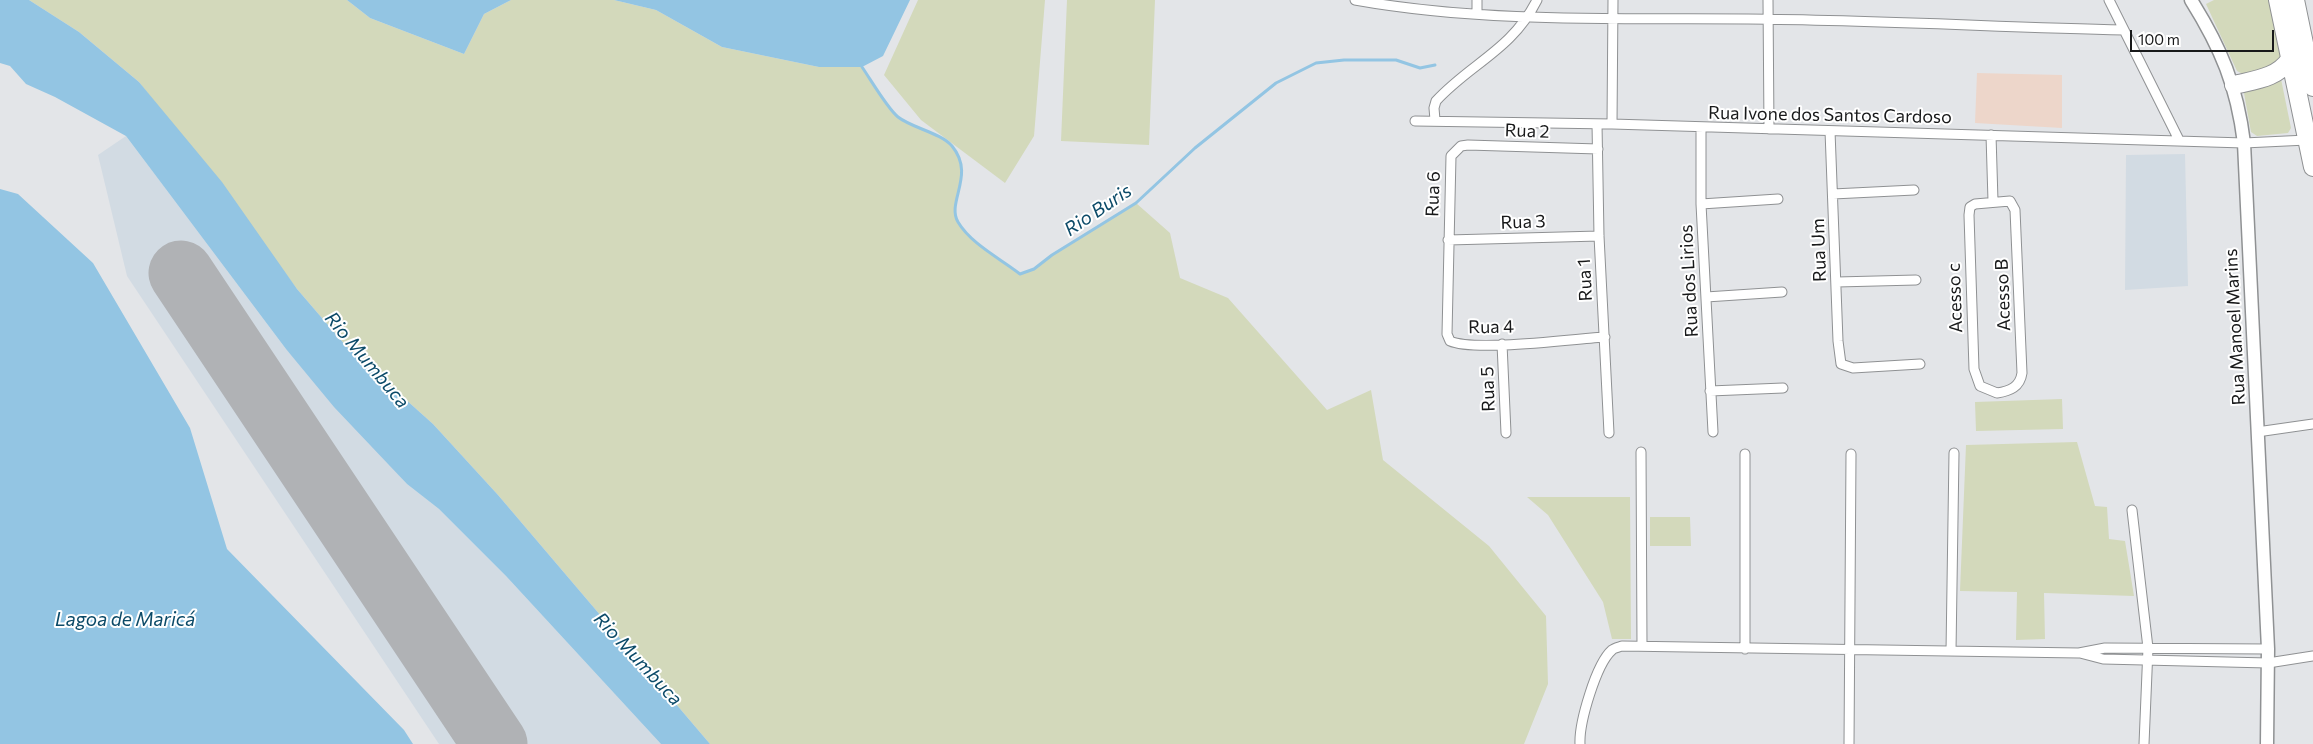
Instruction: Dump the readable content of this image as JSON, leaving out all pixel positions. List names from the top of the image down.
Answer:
{
  "streets": {
    "main road": ["Rua Manoel Marins"],
    "street": [
      "Rua Ivone dos Santos Cardoso",
      "Rua 2",
      "Rua 6",
      "Rua 3",
      "Rua Um",
      "Rua 1",
      "Rua dos Lirios",
      "Acesso B",
      "Acesso c",
      "Rua 4",
      "Rua 5"
    ]
  },
  "crossings": [
    ["Rua Ivone dos Santos Cardoso", "Rua Um"],
    ["Rua Ivone dos Santos Cardoso", "Rua 1"],
    ["Rua Ivone dos Santos Cardoso", "Rua dos Lirios"],
    ["Rua Ivone dos Santos Cardoso", "Rua Manoel Marins"],
    ["Rua 2", "Rua 6"],
    ["Rua 2", "Rua 1"],
    ["Rua 6", "Rua 3"],
    ["Rua 6", "Rua 4"],
    ["Rua 3", "Rua 1"],
    ["Rua 3", "Rua 4"],
    ["Rua 1", "Rua 4"],
    ["Acesso B", "Acesso c"],
    ["Rua 4", "Rua 5"]
  ],
  "water": ["Rio Buris", "Rio Mumbuca", "Lagoa de Maricá"],
  "scale_bar": "100 m"
}
